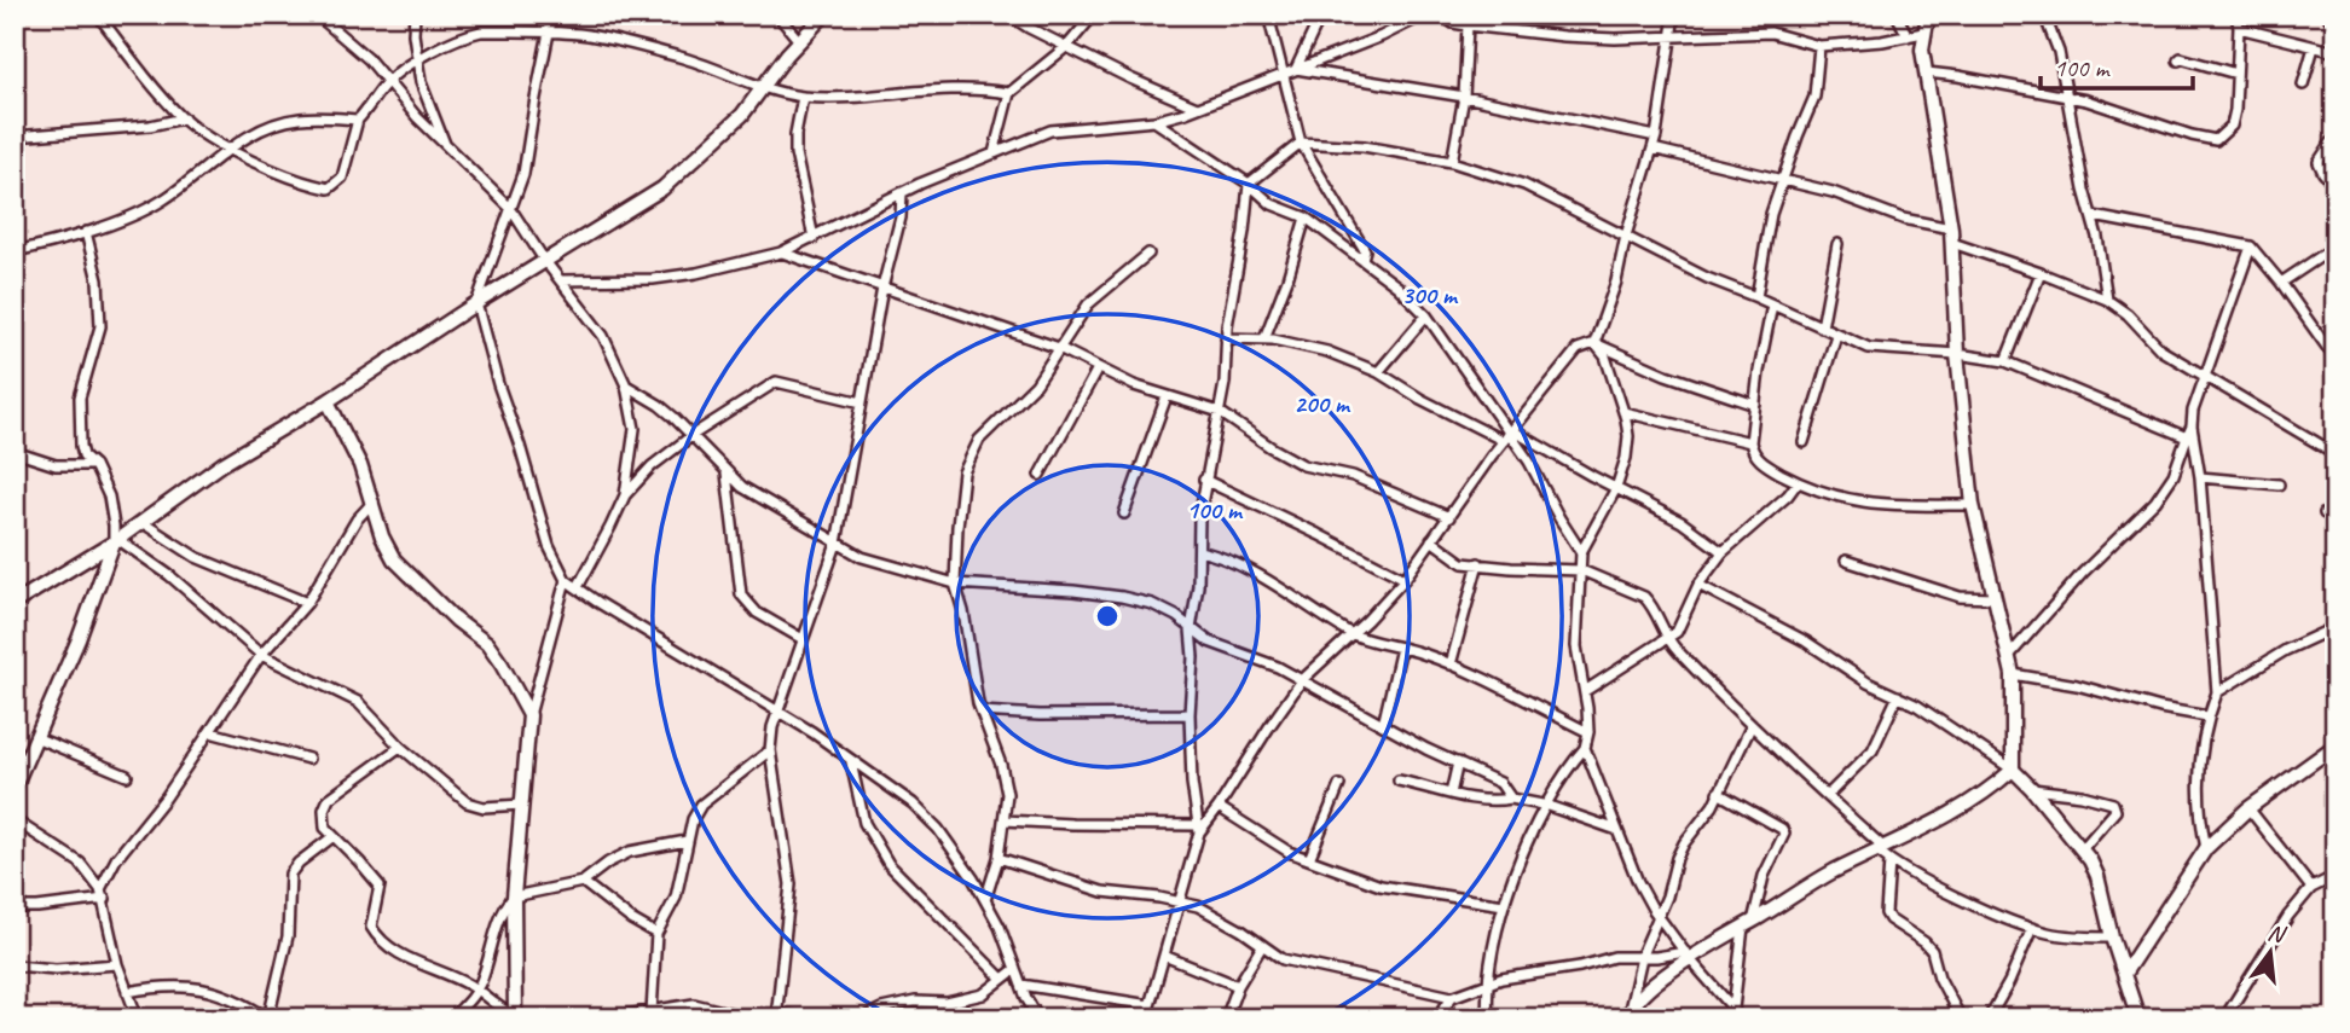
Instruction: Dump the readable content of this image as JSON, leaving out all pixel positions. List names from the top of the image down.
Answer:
{
  "scale_bar": "100 m",
  "north": "top",
  "rings": ["300 m", "200 m", "100 m"]
}
